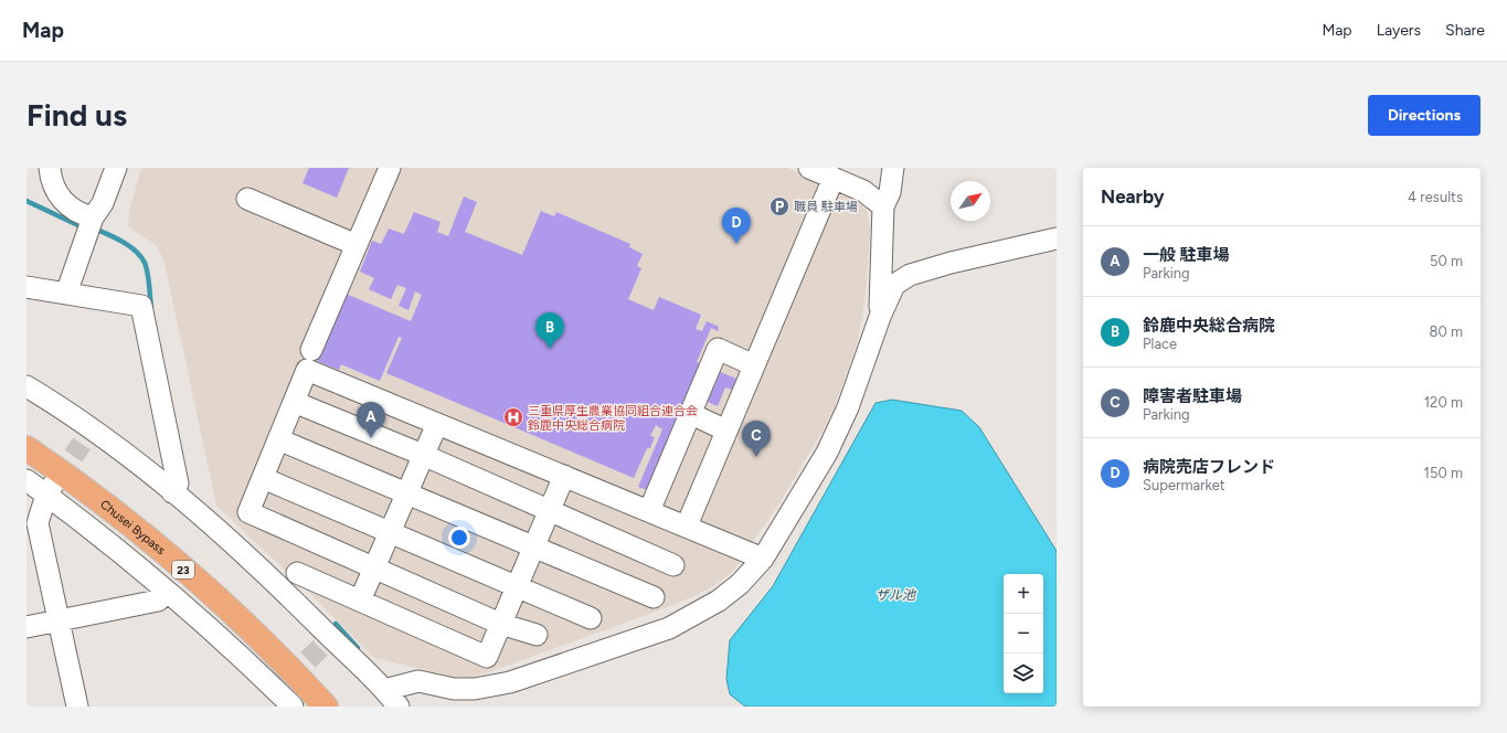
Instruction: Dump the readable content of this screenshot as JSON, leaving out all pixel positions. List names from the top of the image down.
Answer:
{
  "streets": {
    "highway": ["Chusei Bypass", "23"]
  },
  "water": ["ザル池"],
  "places": {
    "parking": ["職員 駐車場"],
    "hospital": ["三重県厚生農業協同組合連合会 鈴鹿中央総合病院"]
  },
  "north": "top right",
  "page": {
    "header": "Map",
    "nav": ["Map", "Layers", "Share"],
    "buttons": "Directions",
    "title": "Find us",
    "heading": ["Nearby", "4 results"],
    "pins": [
      "D",
      "B",
      "A",
      "C"
    ],
    "list": [
      {
        "mark": "A",
        "name": "一般 駐車場",
        "note": "Parking",
        "value": "50 m"
      },
      {
        "mark": "B",
        "name": "鈴鹿中央総合病院",
        "note": "Place",
        "value": "80 m"
      },
      {
        "mark": "C",
        "name": "障害者駐車場",
        "note": "Parking",
        "value": "120 m"
      },
      {
        "mark": "D",
        "name": "病院売店フレンド",
        "note": "Supermarket",
        "value": "150 m"
      }
    ],
    "map_buttons": ["+", "−"]
  }
}
